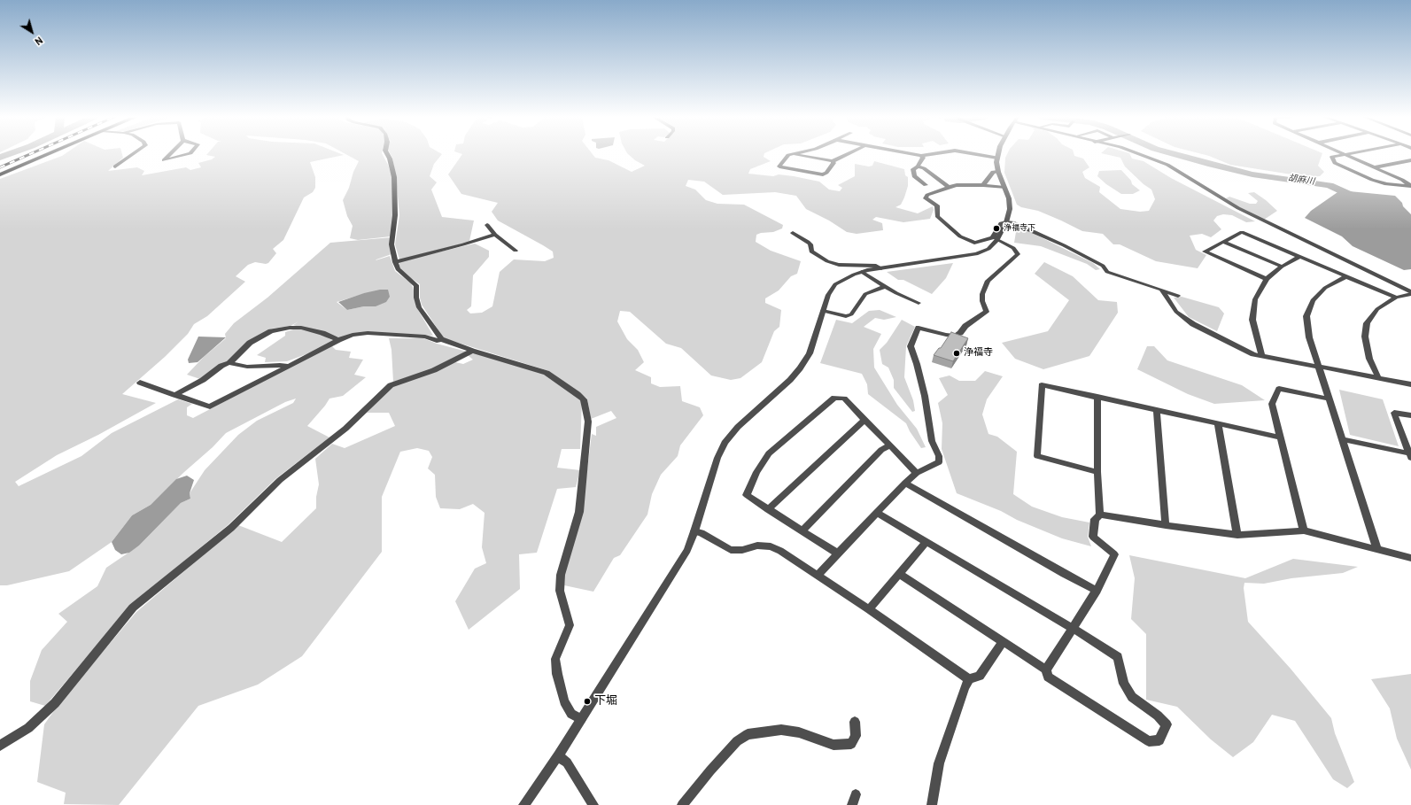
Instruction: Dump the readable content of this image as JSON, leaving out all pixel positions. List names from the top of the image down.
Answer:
{
  "water": ["胡麻川"],
  "places": ["浄福寺下", "浄福寺", "下堀"],
  "north": "bottom right"
}
